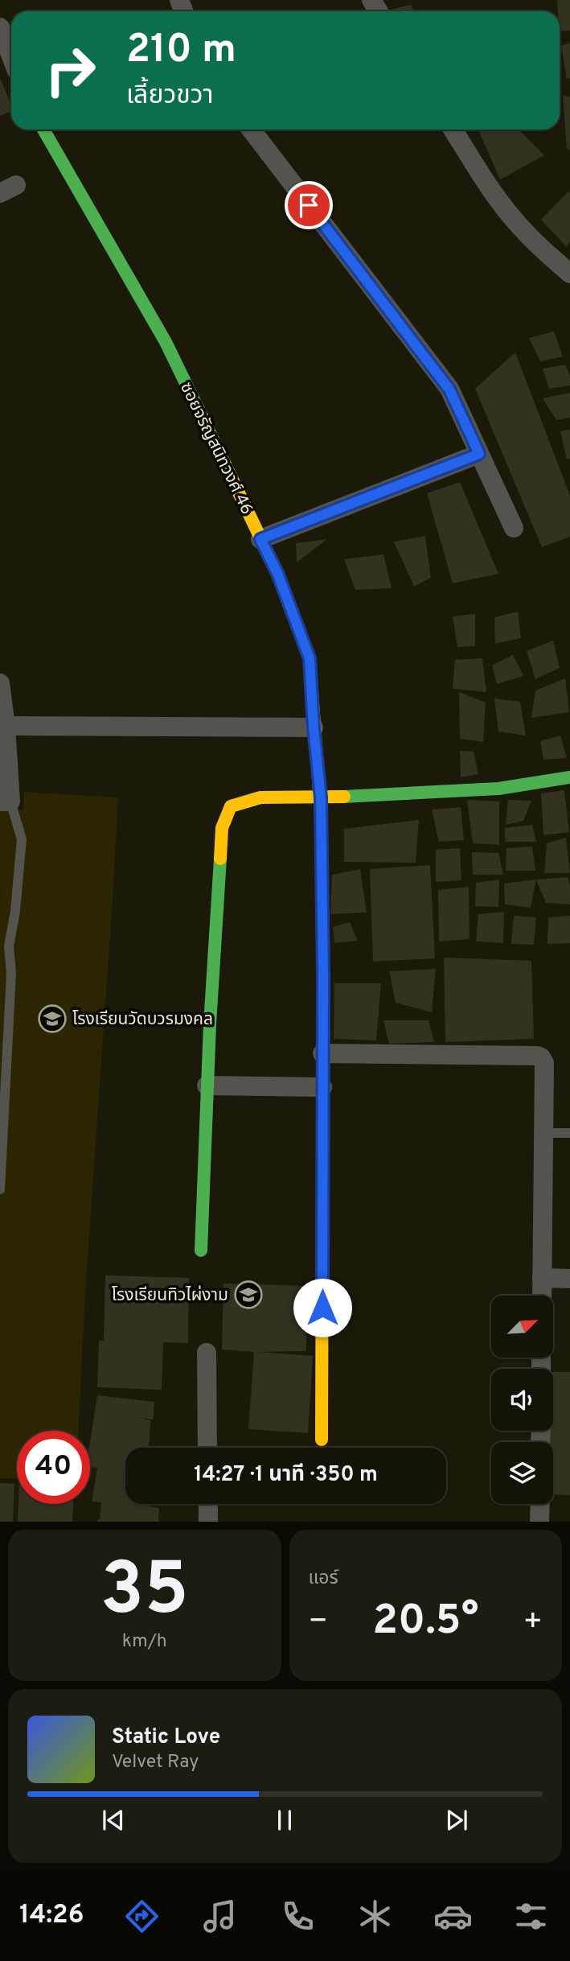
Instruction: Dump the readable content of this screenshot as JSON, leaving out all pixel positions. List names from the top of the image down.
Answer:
{
  "streets": {
    "street": ["ซอยจรัญสนิทวงศ์ 46"]
  },
  "places": {
    "school or university": ["โรงเรียนวัดบวรมงคล", "โรงเรียนทิวไผ่งาม"]
  },
  "north": "top right",
  "page": {
    "turn": ["210 m", "เลี้ยวขวา"],
    "limit": "40",
    "trip": "14:27 · 1 นาที · 350 m",
    "tile": [
      ["35", "km/h"],
      "แอร์"
    ],
    "heat": ["−", "20.5°", "+"],
    "song": ["Static Love", "Velvet Ray"],
    "tabs": "14:26"
  }
}
